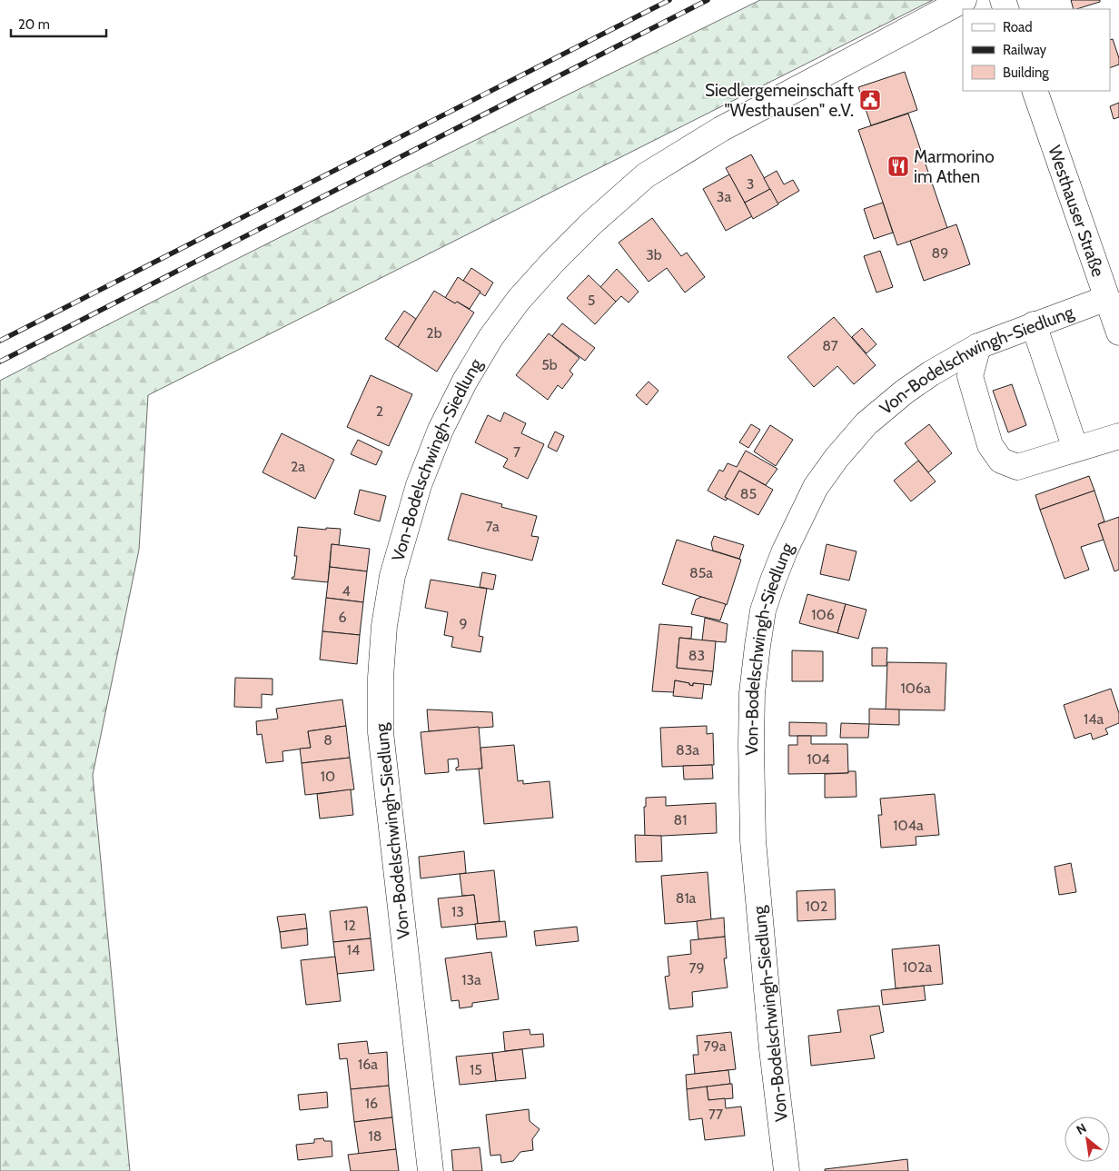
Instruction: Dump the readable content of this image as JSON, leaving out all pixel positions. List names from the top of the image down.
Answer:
{
  "streets": {
    "street": ["Westhauser Straße", "Von-Bodelschwingh-Siedlung"]
  },
  "crossings": [
    ["Westhauser Straße", "Von-Bodelschwingh-Siedlung"]
  ],
  "places": {
    "public building": ["Siedlergemeinschaft \"Westhausen\" e.V."],
    "restaurant": ["Marmorino im Athen"]
  },
  "house_numbers": [
    "3",
    "3a",
    "89",
    "3b",
    "5",
    "2b",
    "87",
    "5b",
    "2",
    "7",
    "2a",
    "85",
    "7a",
    "85a",
    "4",
    "106",
    "6",
    "9",
    "83",
    "106a",
    "14a",
    "8",
    "83a",
    "104",
    "10",
    "81",
    "104a",
    "81a",
    "102",
    "13",
    "12",
    "14",
    "102a",
    "79",
    "13a",
    "79a",
    "16a",
    "15",
    "16",
    "77",
    "18"
  ],
  "legend": ["Road", "Railway", "Building"],
  "scale_bar": "20 m",
  "north": "top left"
}
